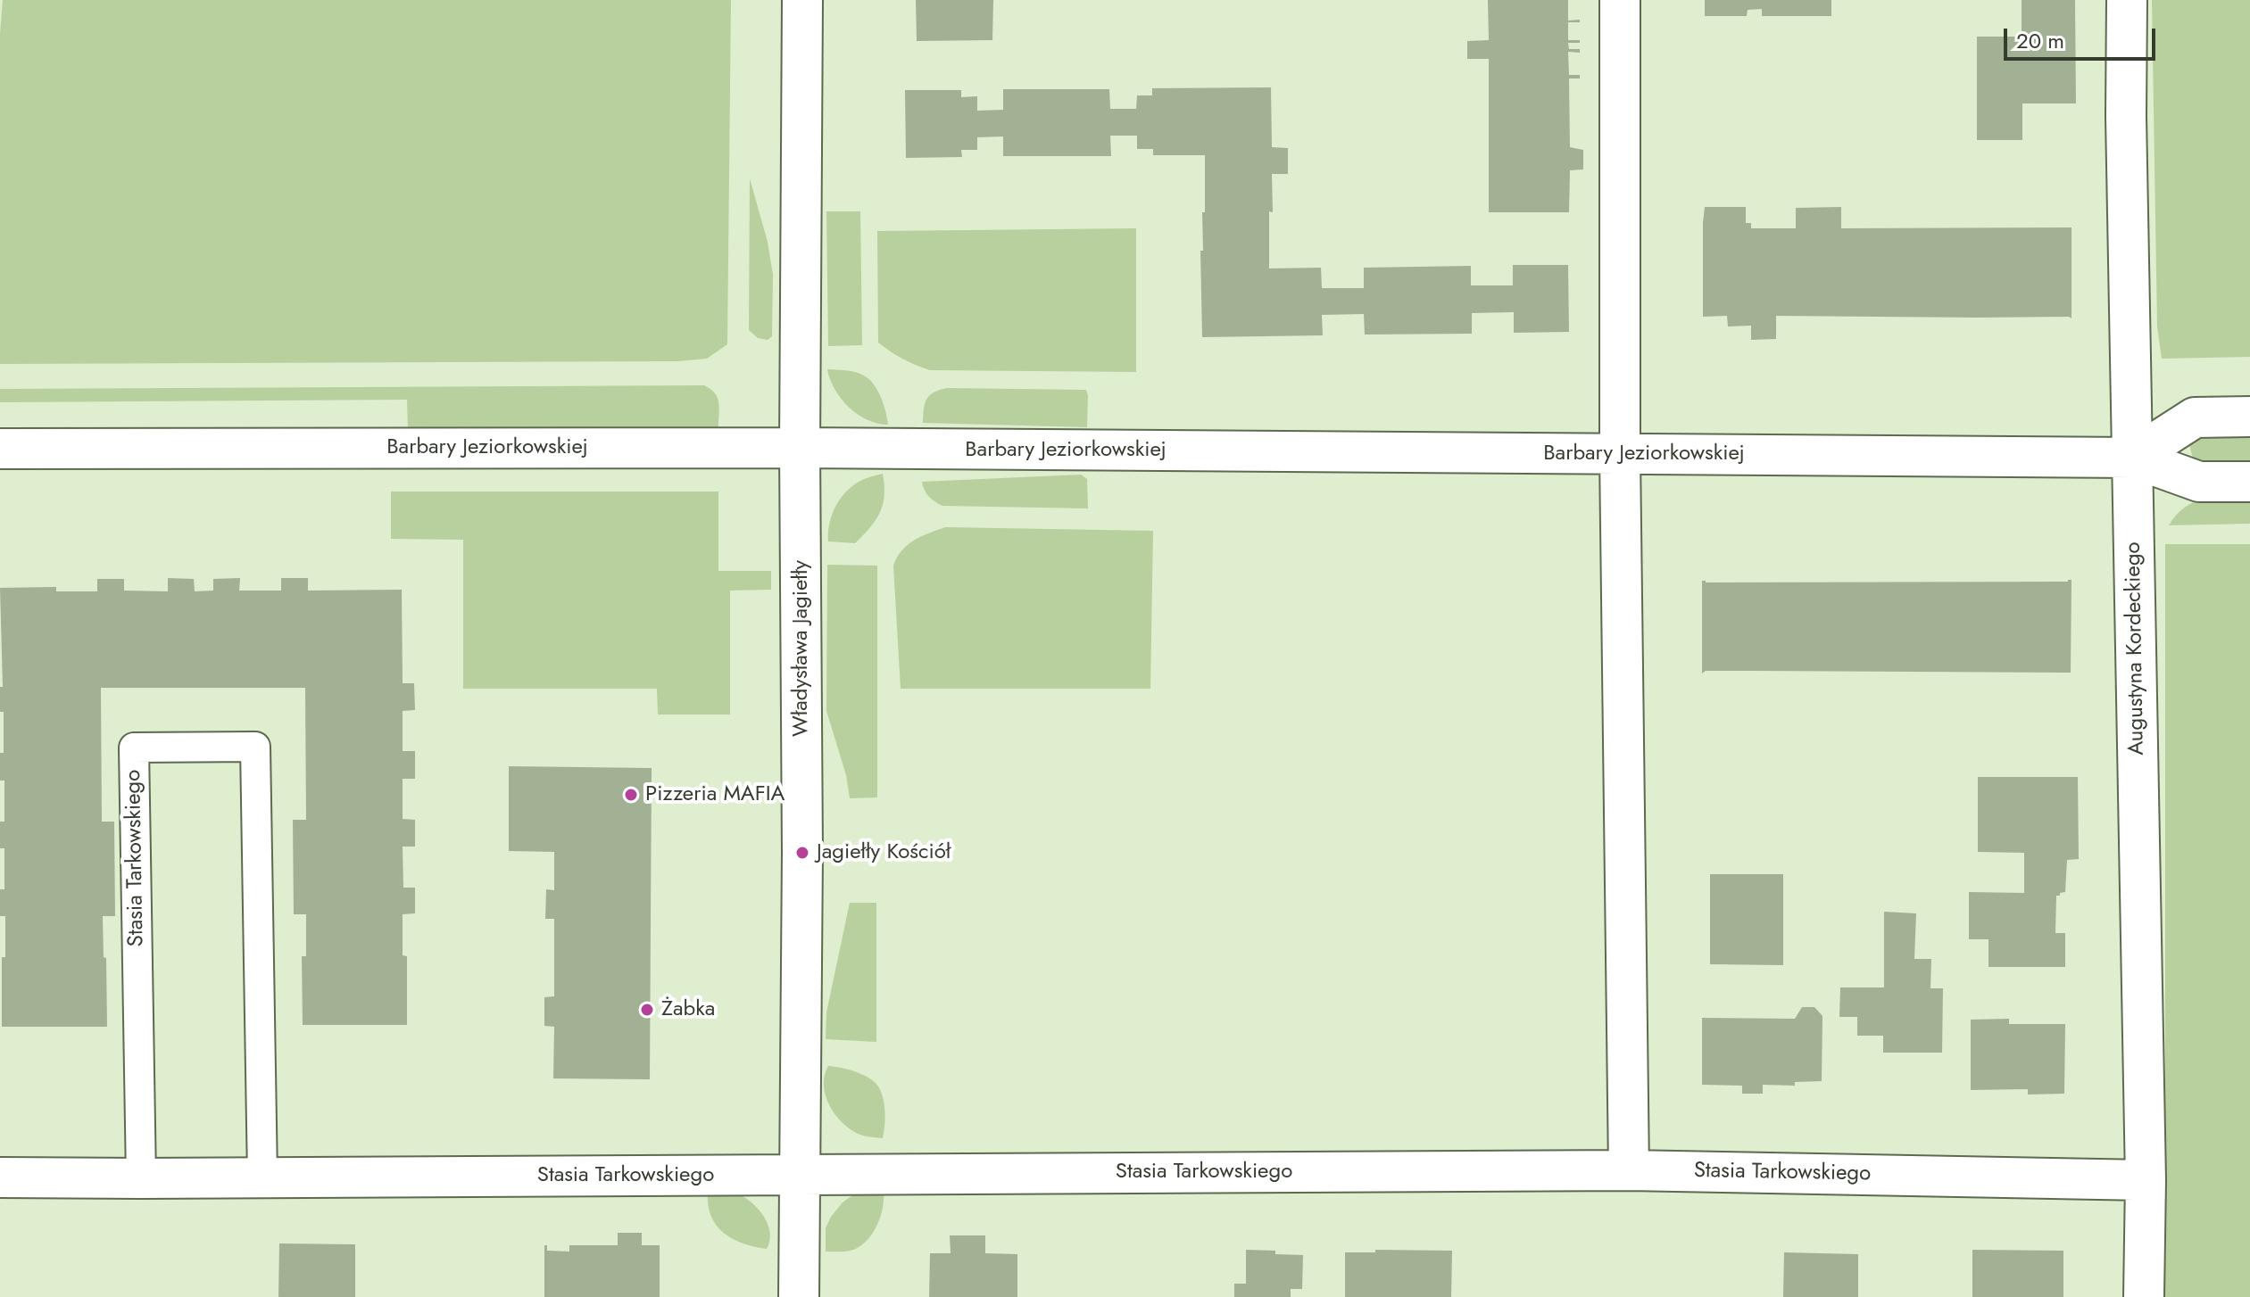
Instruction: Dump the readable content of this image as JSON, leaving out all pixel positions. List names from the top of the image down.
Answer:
{
  "streets": {
    "street": [
      "Barbary Jeziorkowskiej",
      "Władysława Jagiełły",
      "Augustyna Kordeckiego",
      "Stasia Tarkowskiego"
    ]
  },
  "crossings": [
    ["Barbary Jeziorkowskiej", "Władysława Jagiełły"],
    ["Barbary Jeziorkowskiej", "Augustyna Kordeckiego"],
    ["Władysława Jagiełły", "Stasia Tarkowskiego"],
    ["Augustyna Kordeckiego", "Stasia Tarkowskiego"]
  ],
  "places": ["Pizzeria MAFIA", "Jagiełły Kościół", "Żabka"],
  "scale_bar": "20 m"
}
